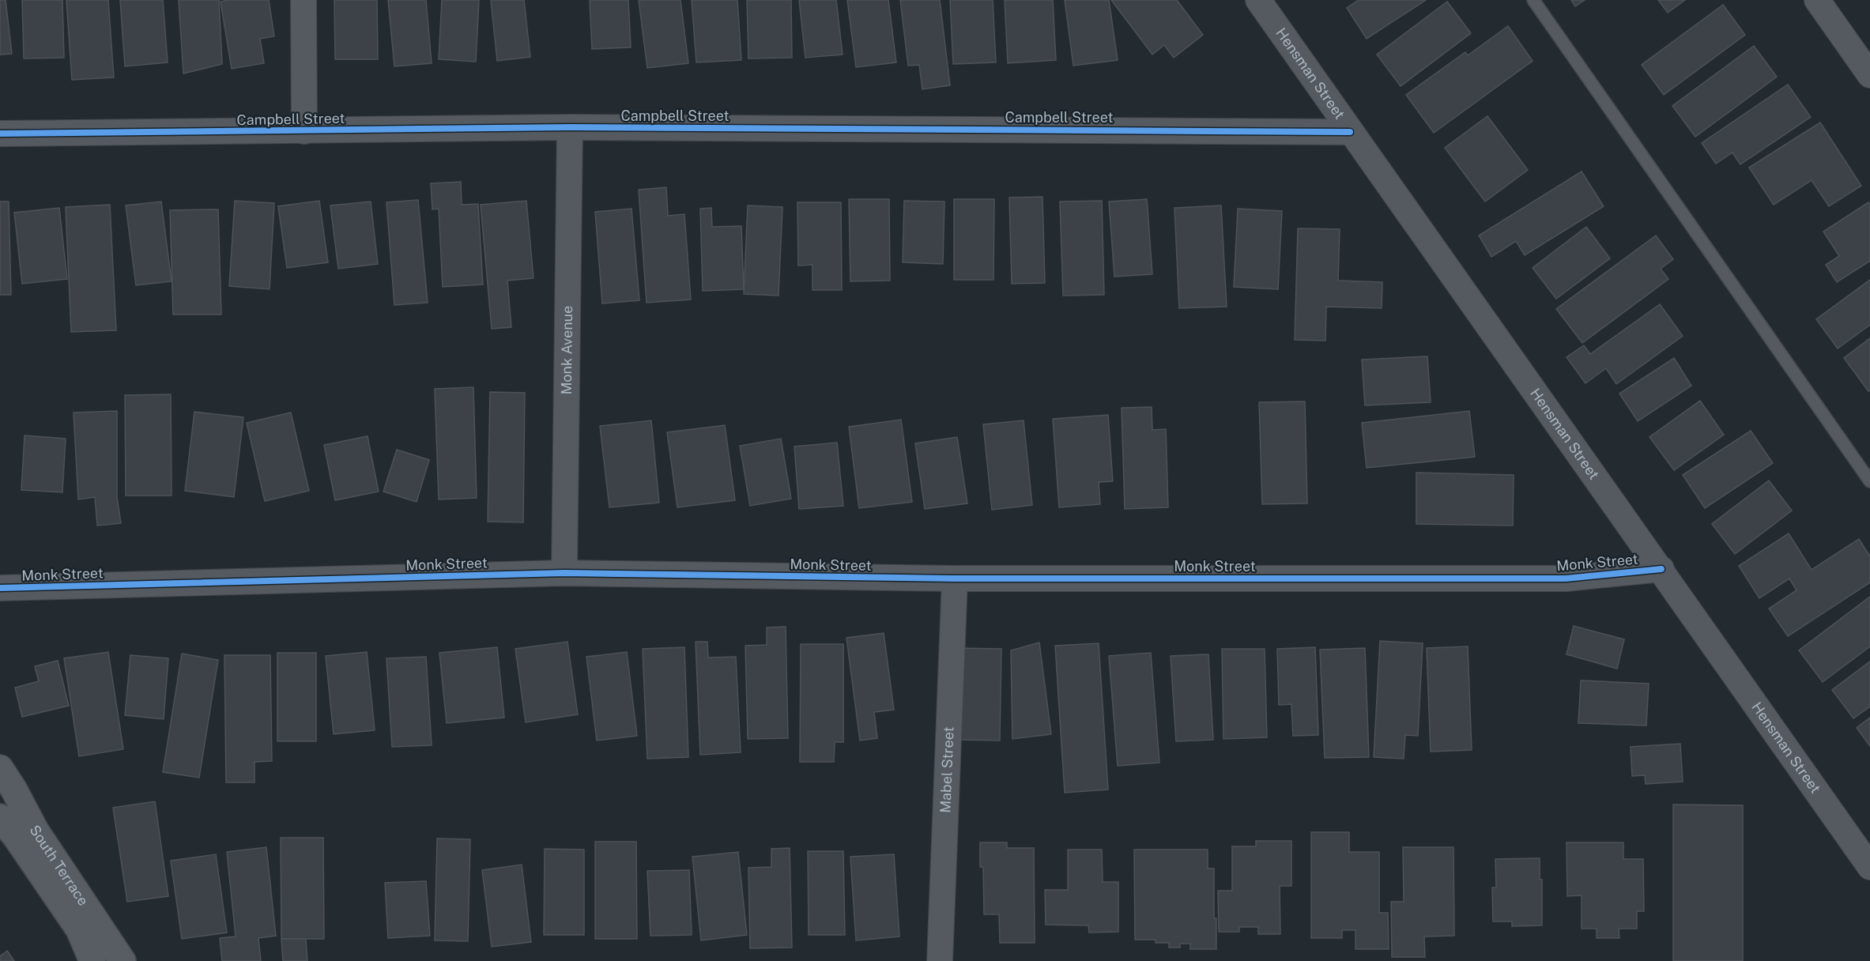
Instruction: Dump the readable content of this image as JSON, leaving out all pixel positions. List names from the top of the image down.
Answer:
{
  "streets": {
    "main road": ["South Terrace"],
    "street": [
      "Hensman Street",
      "Campbell Street",
      "Monk Avenue",
      "Monk Street",
      "Mabel Street"
    ]
  },
  "crossings": [
    ["Hensman Street", "Campbell Street"],
    ["Hensman Street", "Monk Street"],
    ["Campbell Street", "Monk Avenue"],
    ["Monk Avenue", "Monk Street"],
    ["Monk Street", "Mabel Street"]
  ]
}
